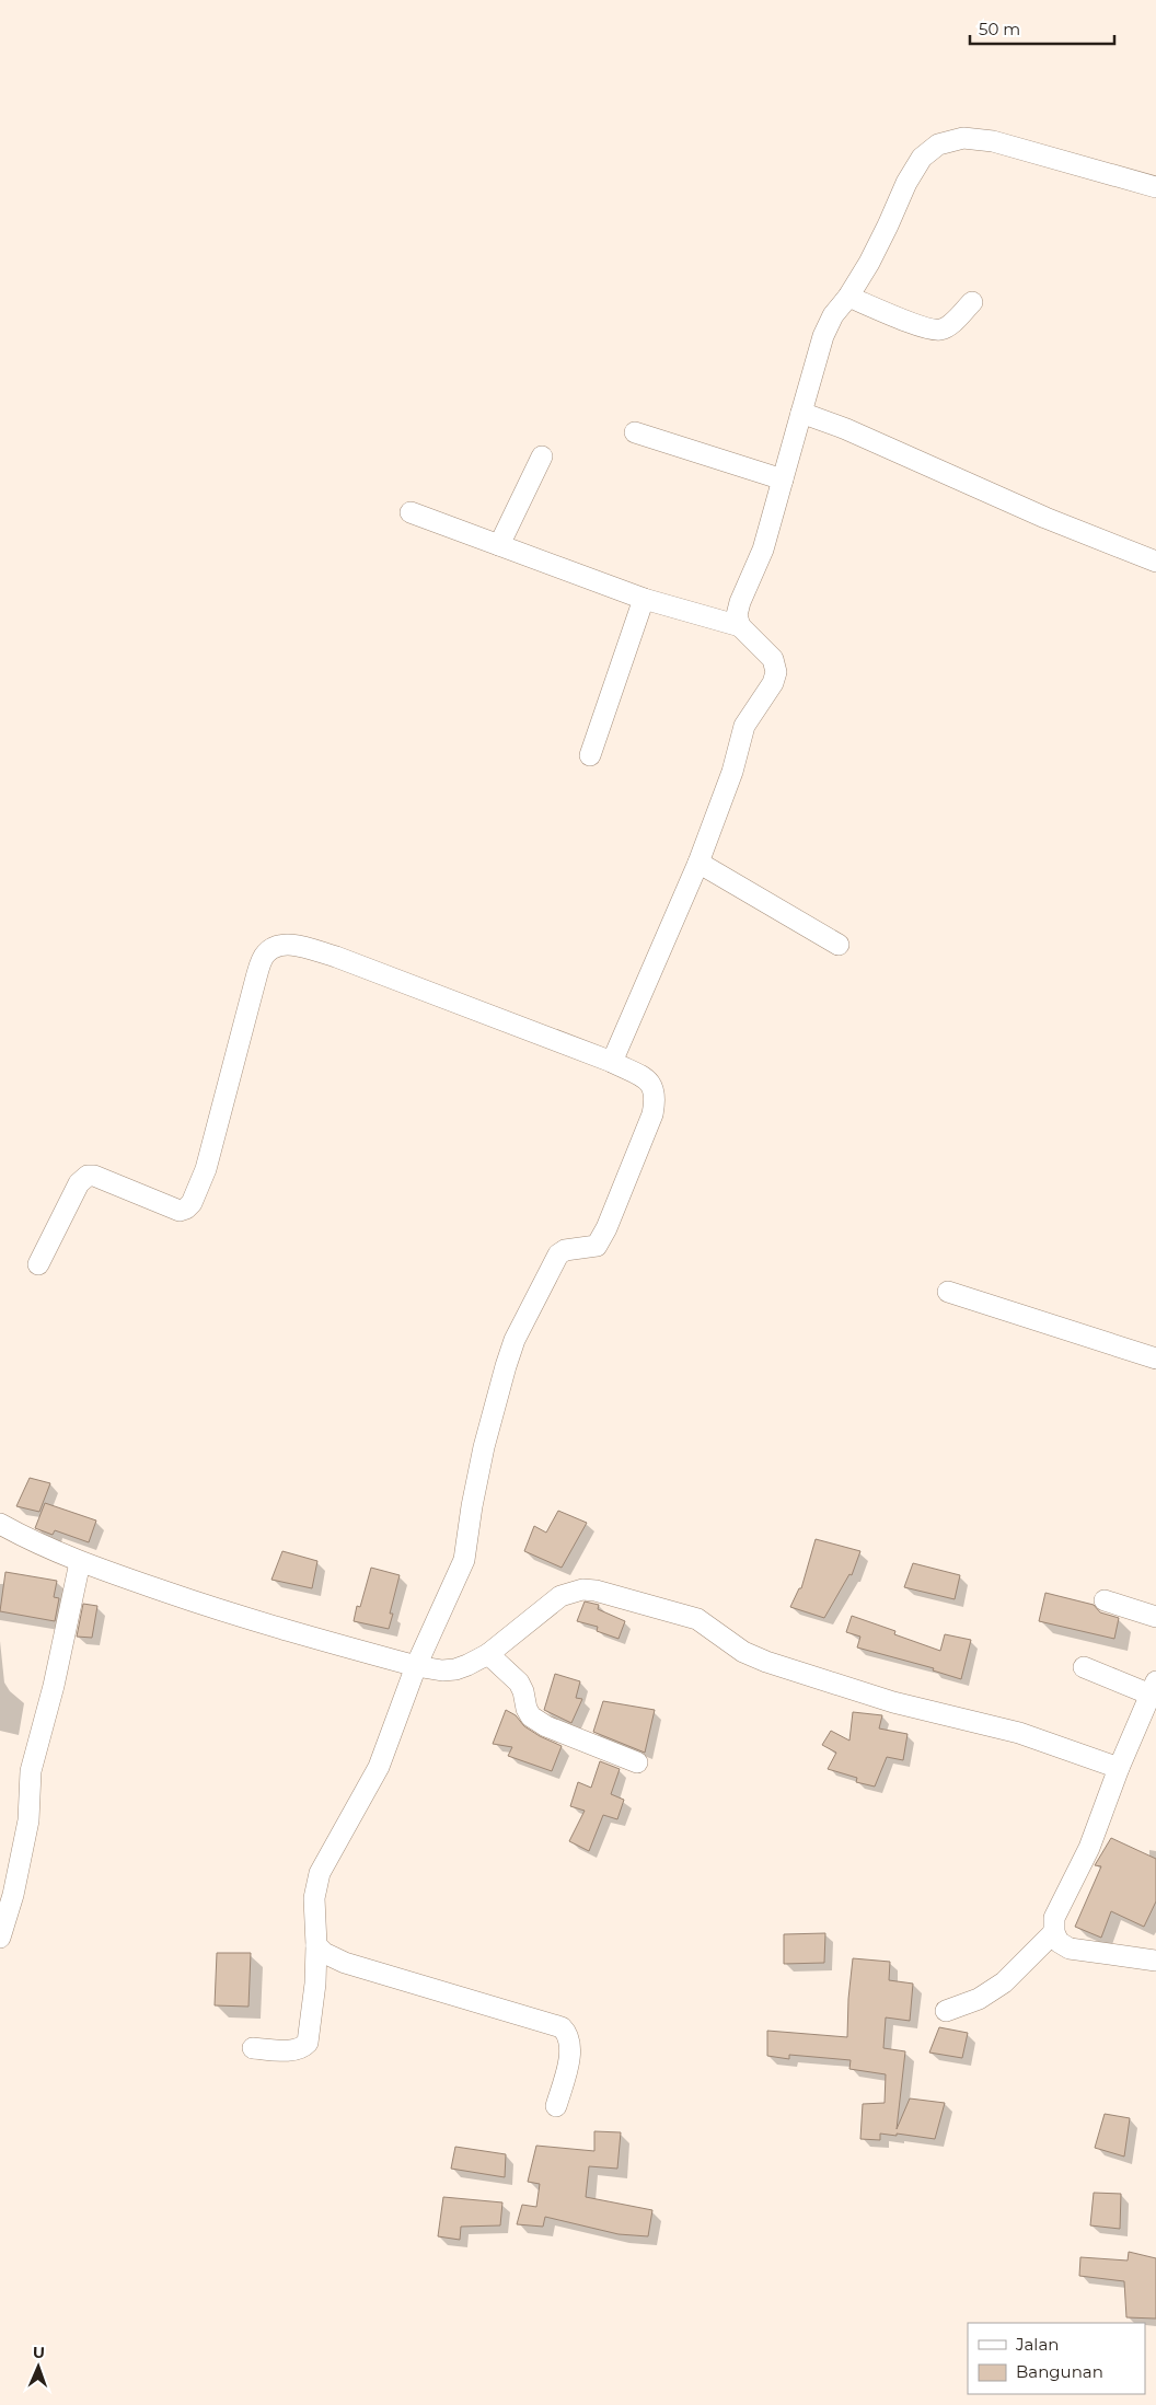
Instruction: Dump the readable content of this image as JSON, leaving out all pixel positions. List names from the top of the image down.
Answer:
{
  "legend": ["Jalan", "Bangunan"],
  "scale_bar": "50 m",
  "north": "top"
}
